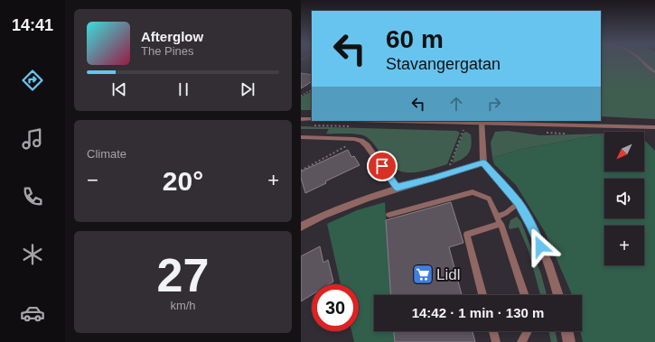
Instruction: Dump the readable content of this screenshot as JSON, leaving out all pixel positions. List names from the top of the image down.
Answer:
{
  "places": {
    "supermarket": ["Lidl"]
  },
  "north": "bottom left",
  "page": {
    "tabs": "14:41",
    "turn": ["60 m", "Stavangergatan"],
    "song": ["Afterglow", "The Pines"],
    "tile": [
      "Climate",
      ["27", "km/h"]
    ],
    "map_buttons": "+",
    "heat": ["−", "20°", "+"],
    "limit": "30",
    "trip": "14:42 · 1 min · 130 m"
  }
}
